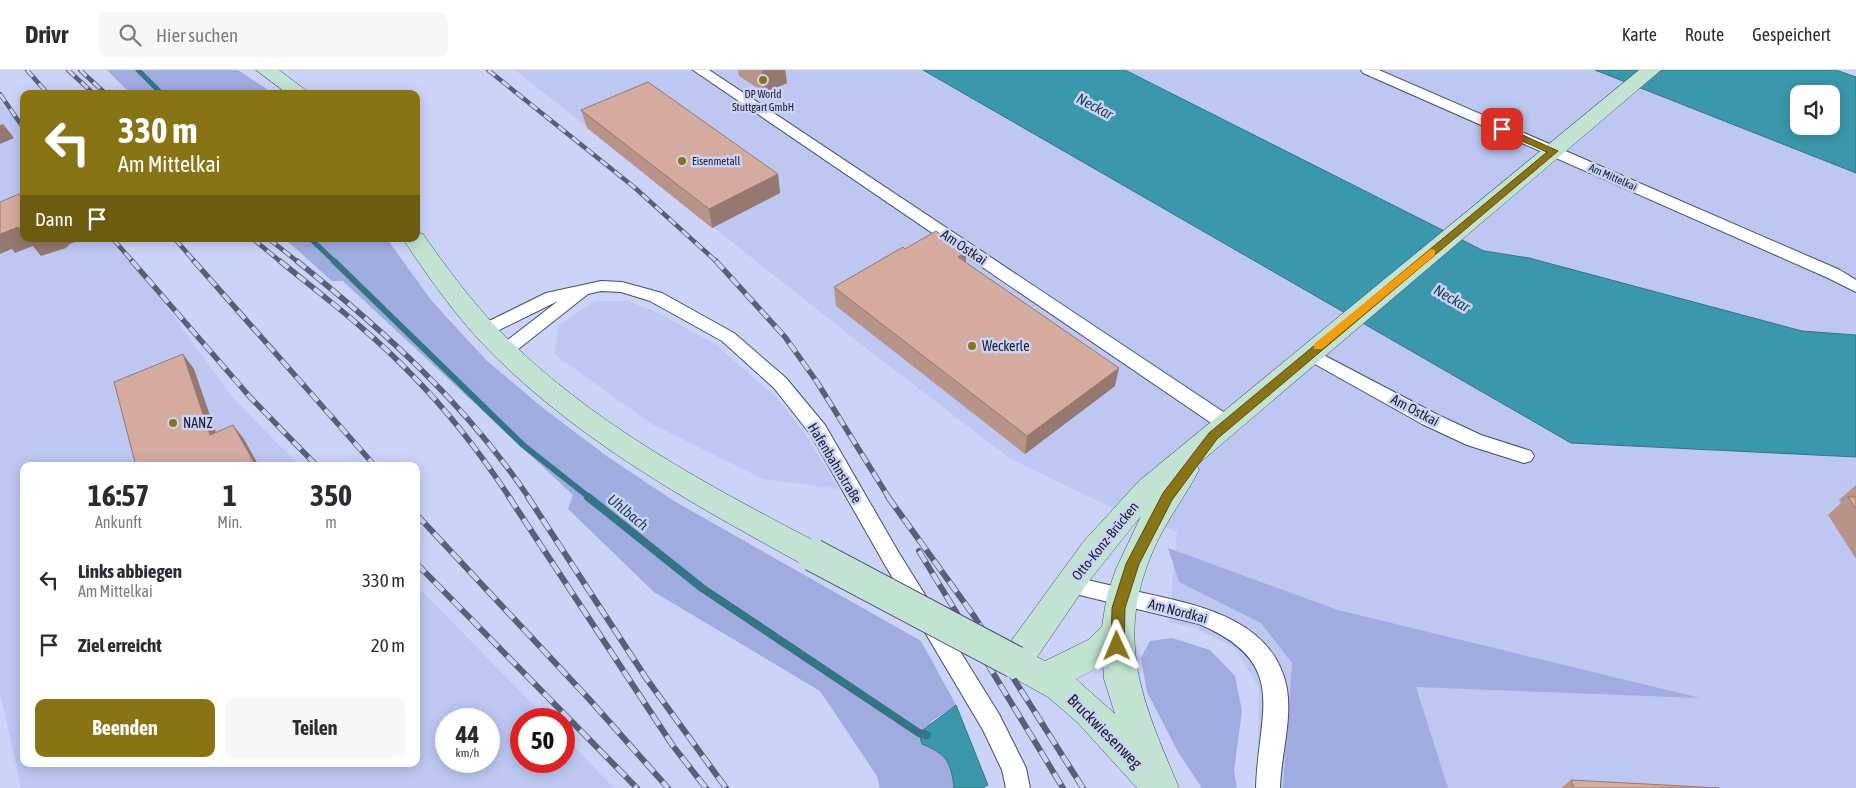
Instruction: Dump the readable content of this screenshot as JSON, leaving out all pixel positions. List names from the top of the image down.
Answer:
{
  "streets": {
    "main road": ["Otto-Konz-Brücken", "Bruckwiesenweg"],
    "street": [
      "Am Mittelkai",
      "Am Ostkai",
      "Hafenbahnstraße",
      "Am Nordkai"
    ]
  },
  "crossings": [
    ["Am Mittelkai", "Otto-Konz-Brücken"],
    ["Am Ostkai", "Otto-Konz-Brücken"],
    ["Otto-Konz-Brücken", "Am Nordkai"],
    ["Otto-Konz-Brücken", "Bruckwiesenweg"]
  ],
  "water": ["Neckar", "Uhlbach"],
  "places": [
    "DP World Stuttgart GmbH",
    "Eisenmetall",
    "Weckerle",
    "NANZ"
  ],
  "page": {
    "header": "Drivr",
    "search": "Hier suchen",
    "nav": ["Karte", "Route", "Gespeichert"],
    "turn": ["330 m", "Am Mittelkai"],
    "then": "Dann",
    "eta": [
      "16:57",
      "Ankunft",
      "1",
      "Min.",
      "350",
      "m"
    ],
    "list": [
      {
        "name": "Links abbiegen",
        "note": "Am Mittelkai",
        "value": "330 m"
      },
      {
        "name": "Ziel erreicht",
        "value": "20 m"
      }
    ],
    "buttons": ["Beenden", "Teilen"],
    "speed": "44 km/h",
    "limit": "50"
  }
}
